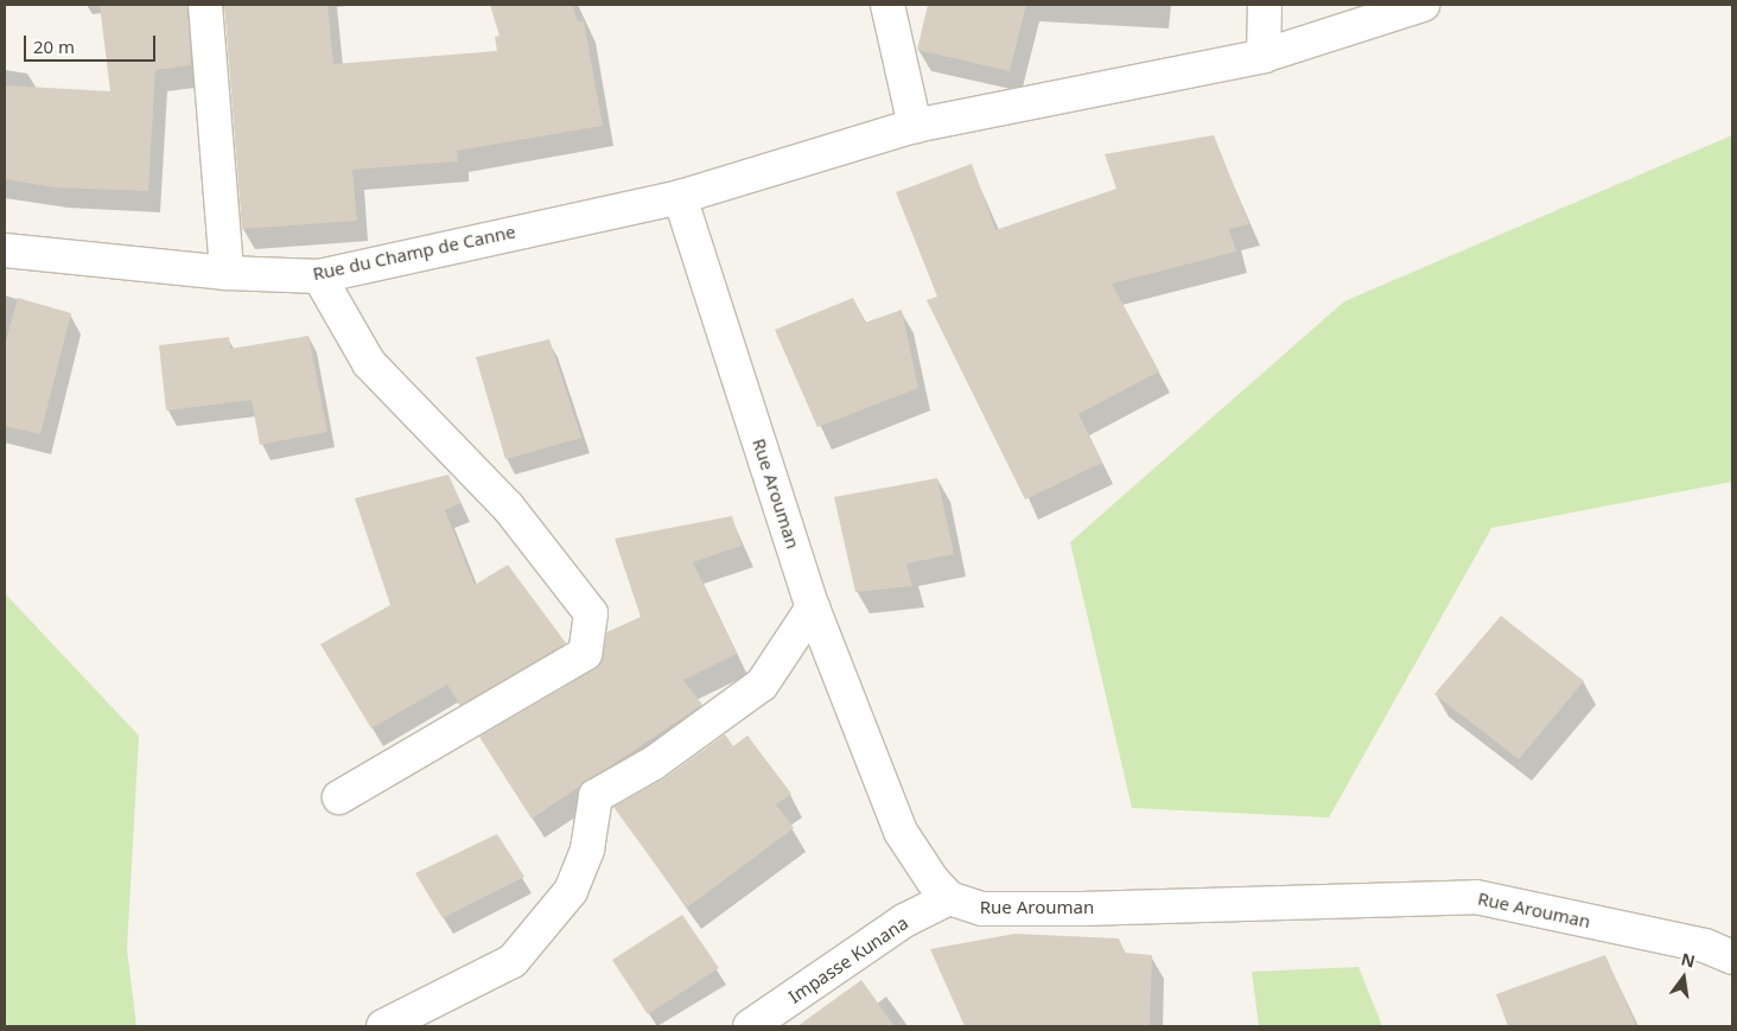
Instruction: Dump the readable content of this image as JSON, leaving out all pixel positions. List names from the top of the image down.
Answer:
{
  "streets": {
    "street": ["Rue du Champ de Canne", "Rue Arouman", "Impasse Kunana"]
  },
  "crossings": [
    ["Rue du Champ de Canne", "Rue Arouman"],
    ["Rue Arouman", "Impasse Kunana"]
  ],
  "scale_bar": "20 m",
  "north": "top"
}
